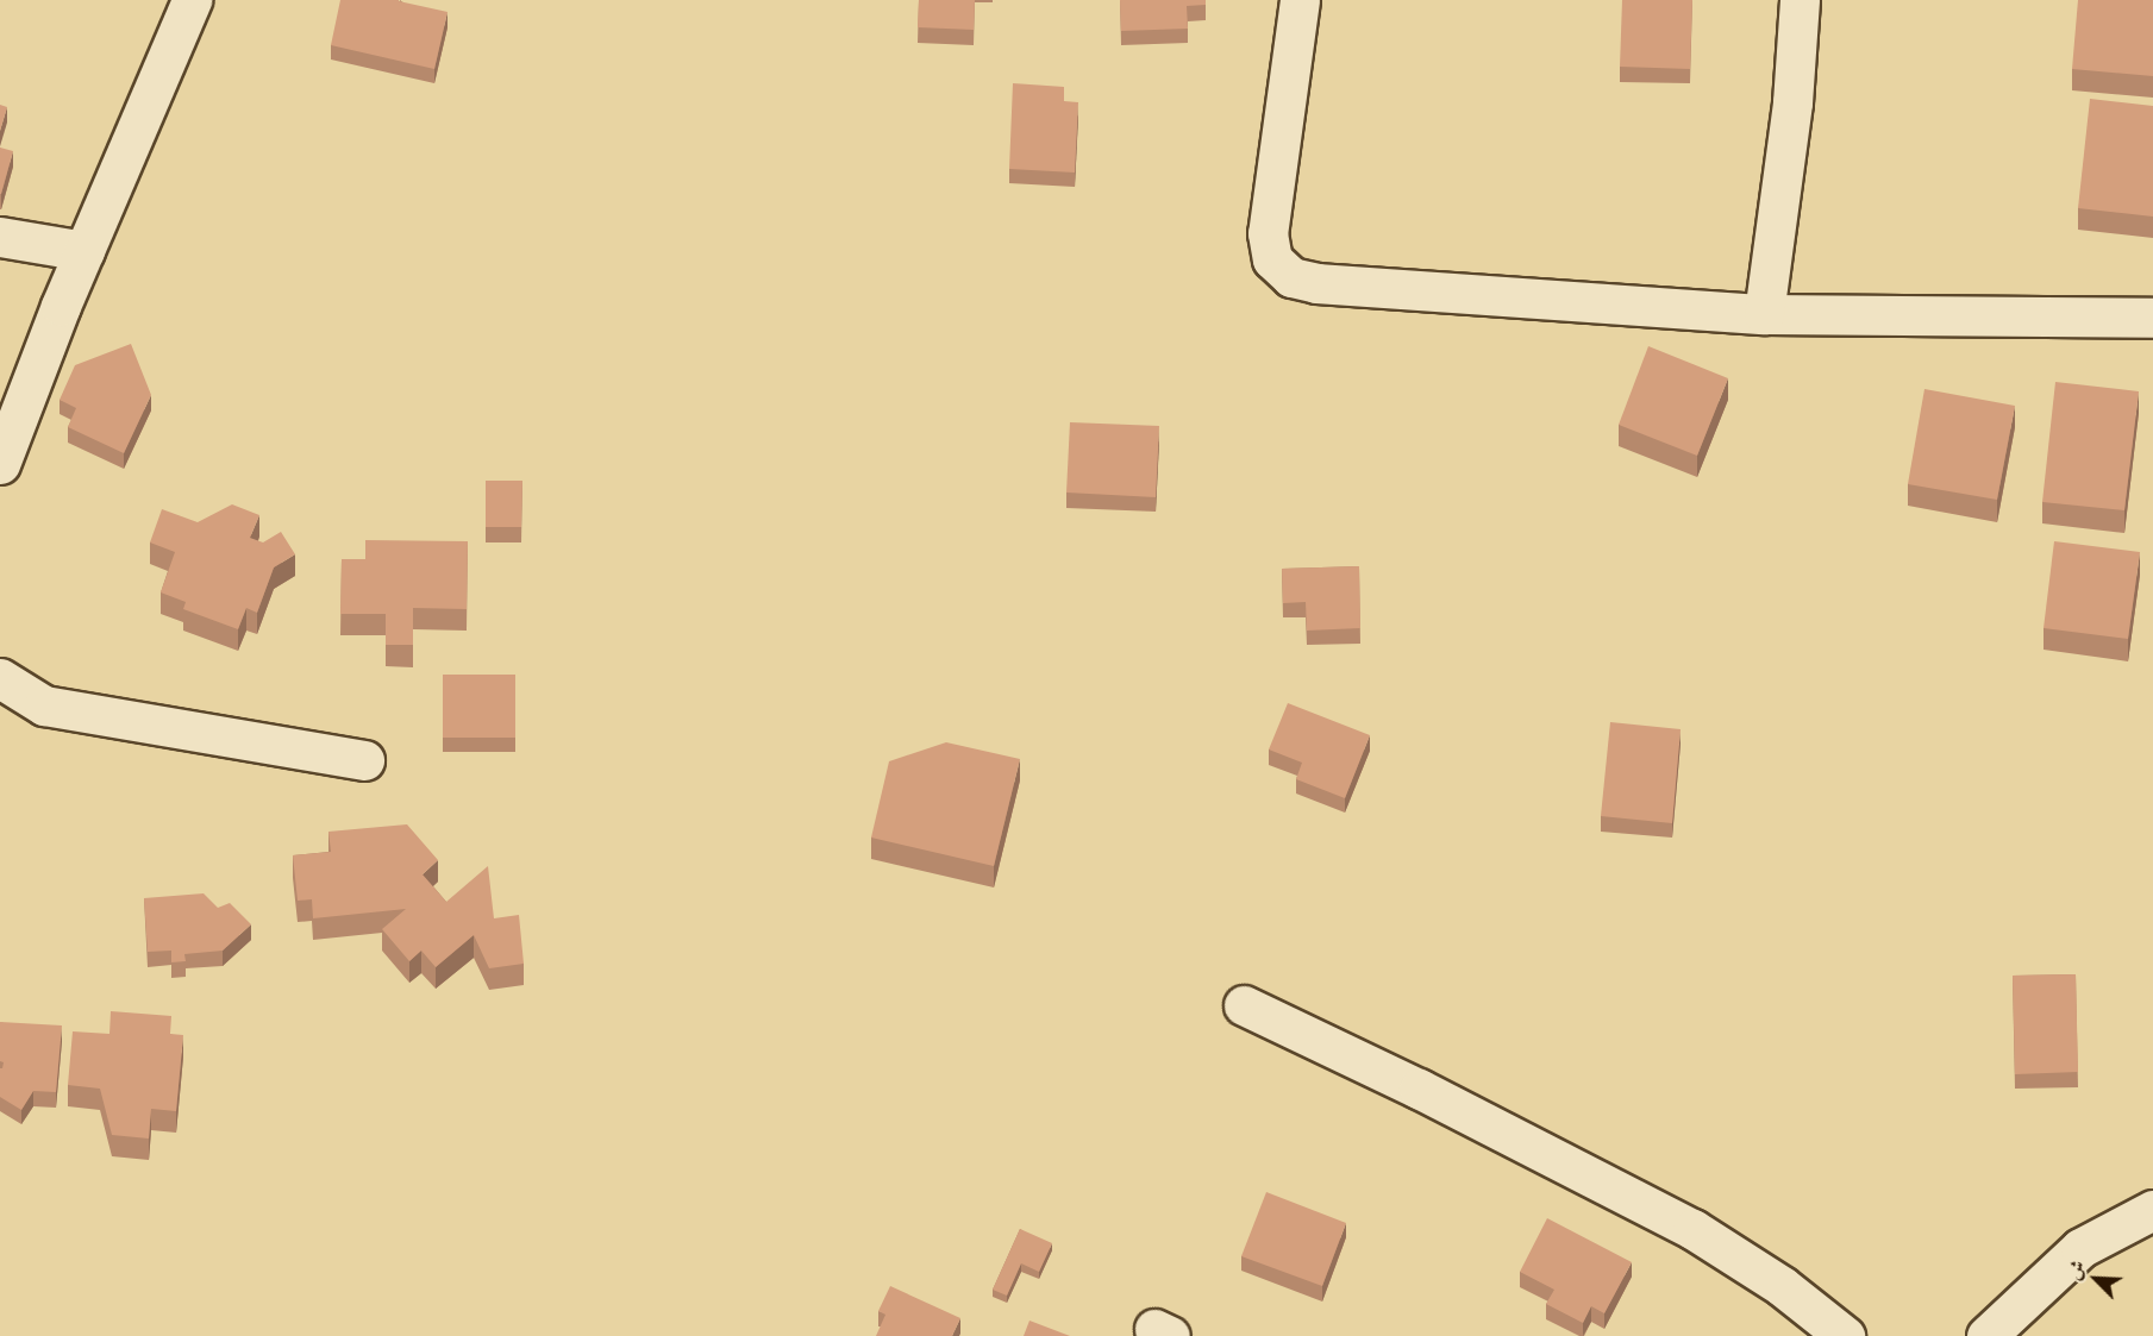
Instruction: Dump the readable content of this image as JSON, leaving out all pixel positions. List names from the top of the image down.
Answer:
{
  "north": "top left"
}
